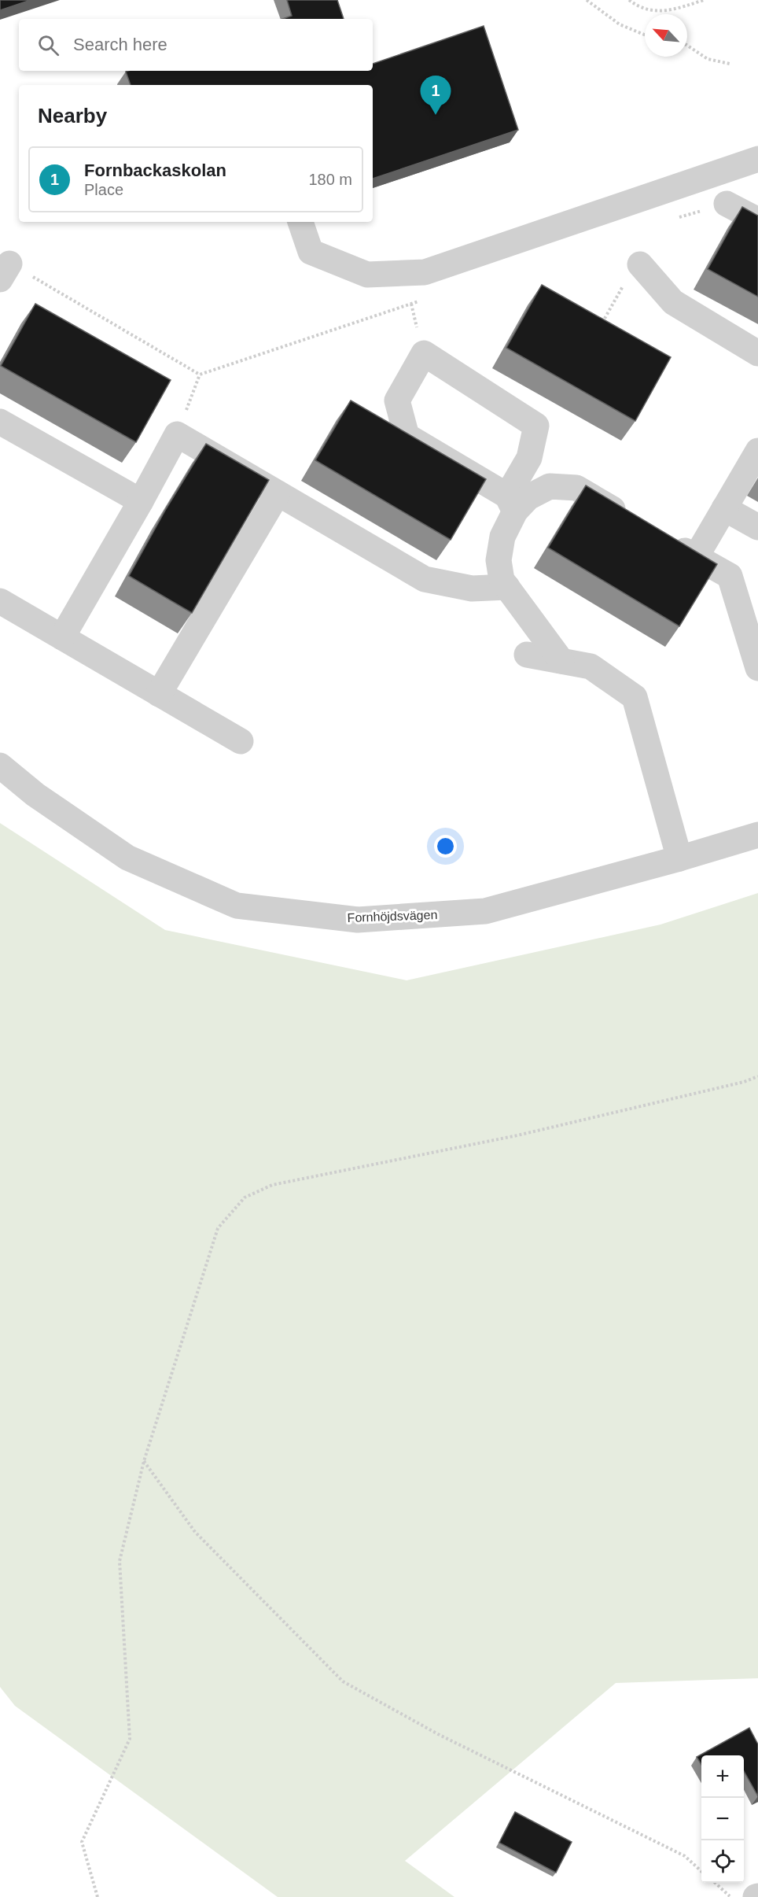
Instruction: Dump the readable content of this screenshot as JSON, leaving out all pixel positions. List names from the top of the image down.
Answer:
{
  "streets": {
    "street": ["Fornhöjdsvägen"]
  },
  "north": "top left",
  "page": {
    "search": "Search here",
    "pins": "1",
    "heading": "Nearby",
    "list": [
      {
        "mark": "1",
        "name": "Fornbackaskolan",
        "note": "Place",
        "value": "180 m"
      }
    ],
    "map_buttons": ["+", "−"]
  }
}
